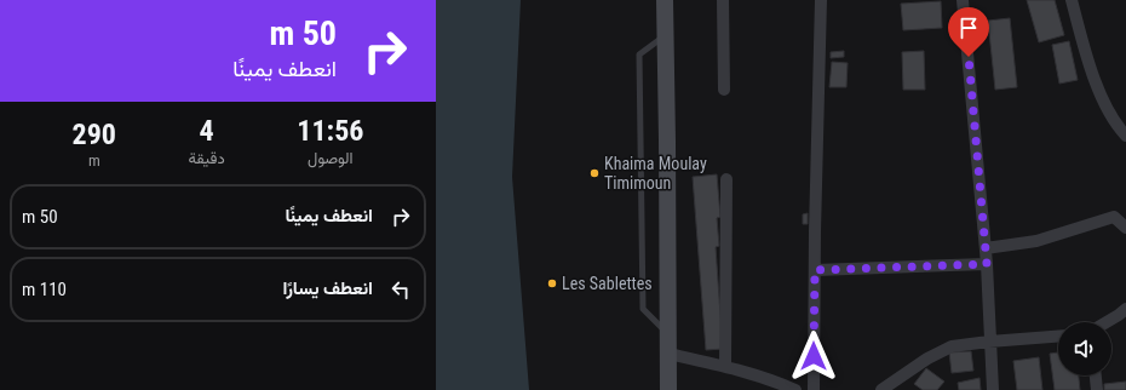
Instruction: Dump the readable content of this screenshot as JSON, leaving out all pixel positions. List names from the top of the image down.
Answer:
{
  "places": ["Khaima Moulay Timimoun", "Les Sablettes"],
  "page": {
    "turn": ["50 m", "انعطف يمينًا"],
    "eta": [
      "11:56",
      "الوصول",
      "4",
      "دقيقة",
      "290",
      "m"
    ],
    "list": [
      {
        "name": "انعطف يمينًا",
        "value": "50 m"
      },
      {
        "name": "انعطف يسارًا",
        "value": "110 m"
      }
    ]
  }
}
